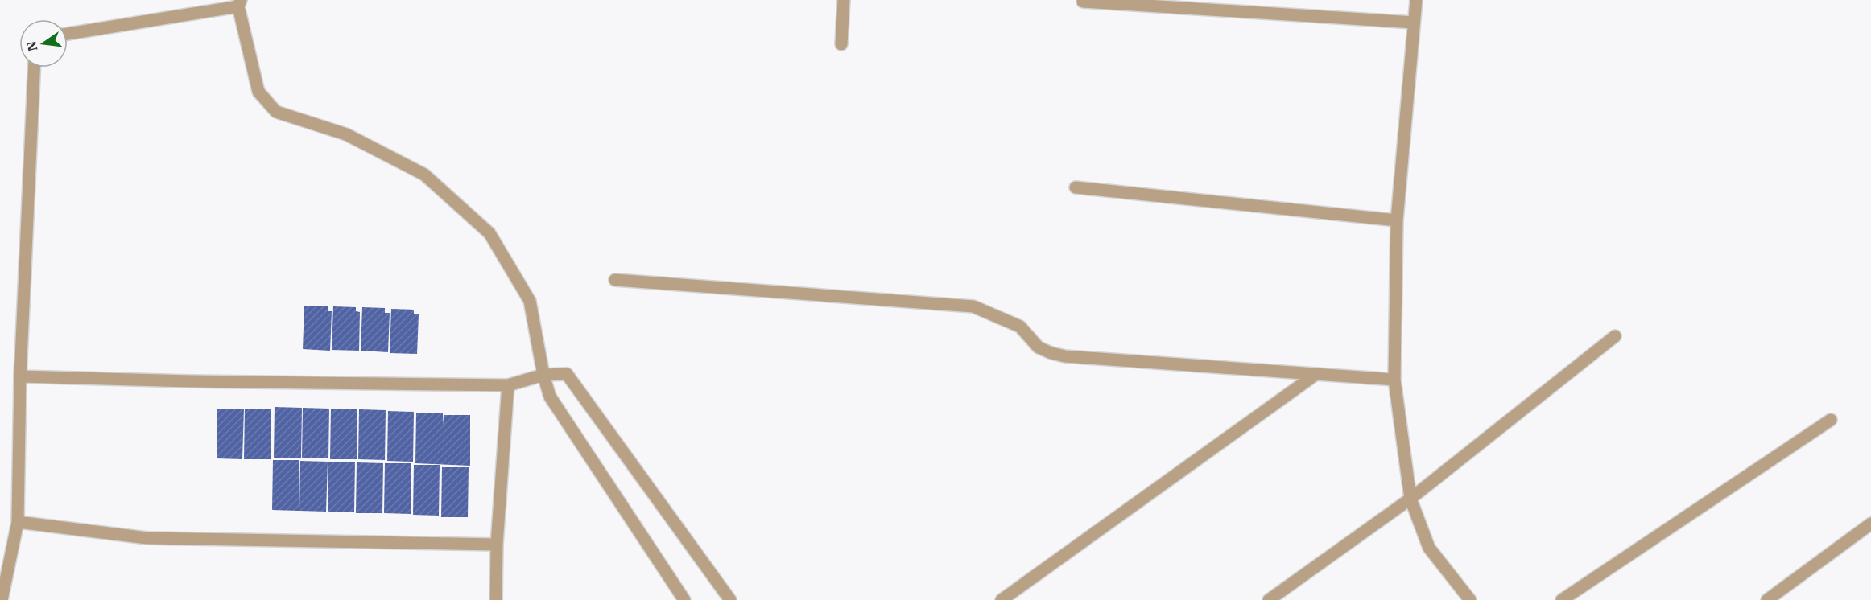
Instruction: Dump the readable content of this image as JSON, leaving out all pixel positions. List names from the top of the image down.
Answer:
{
  "north": "left"
}
